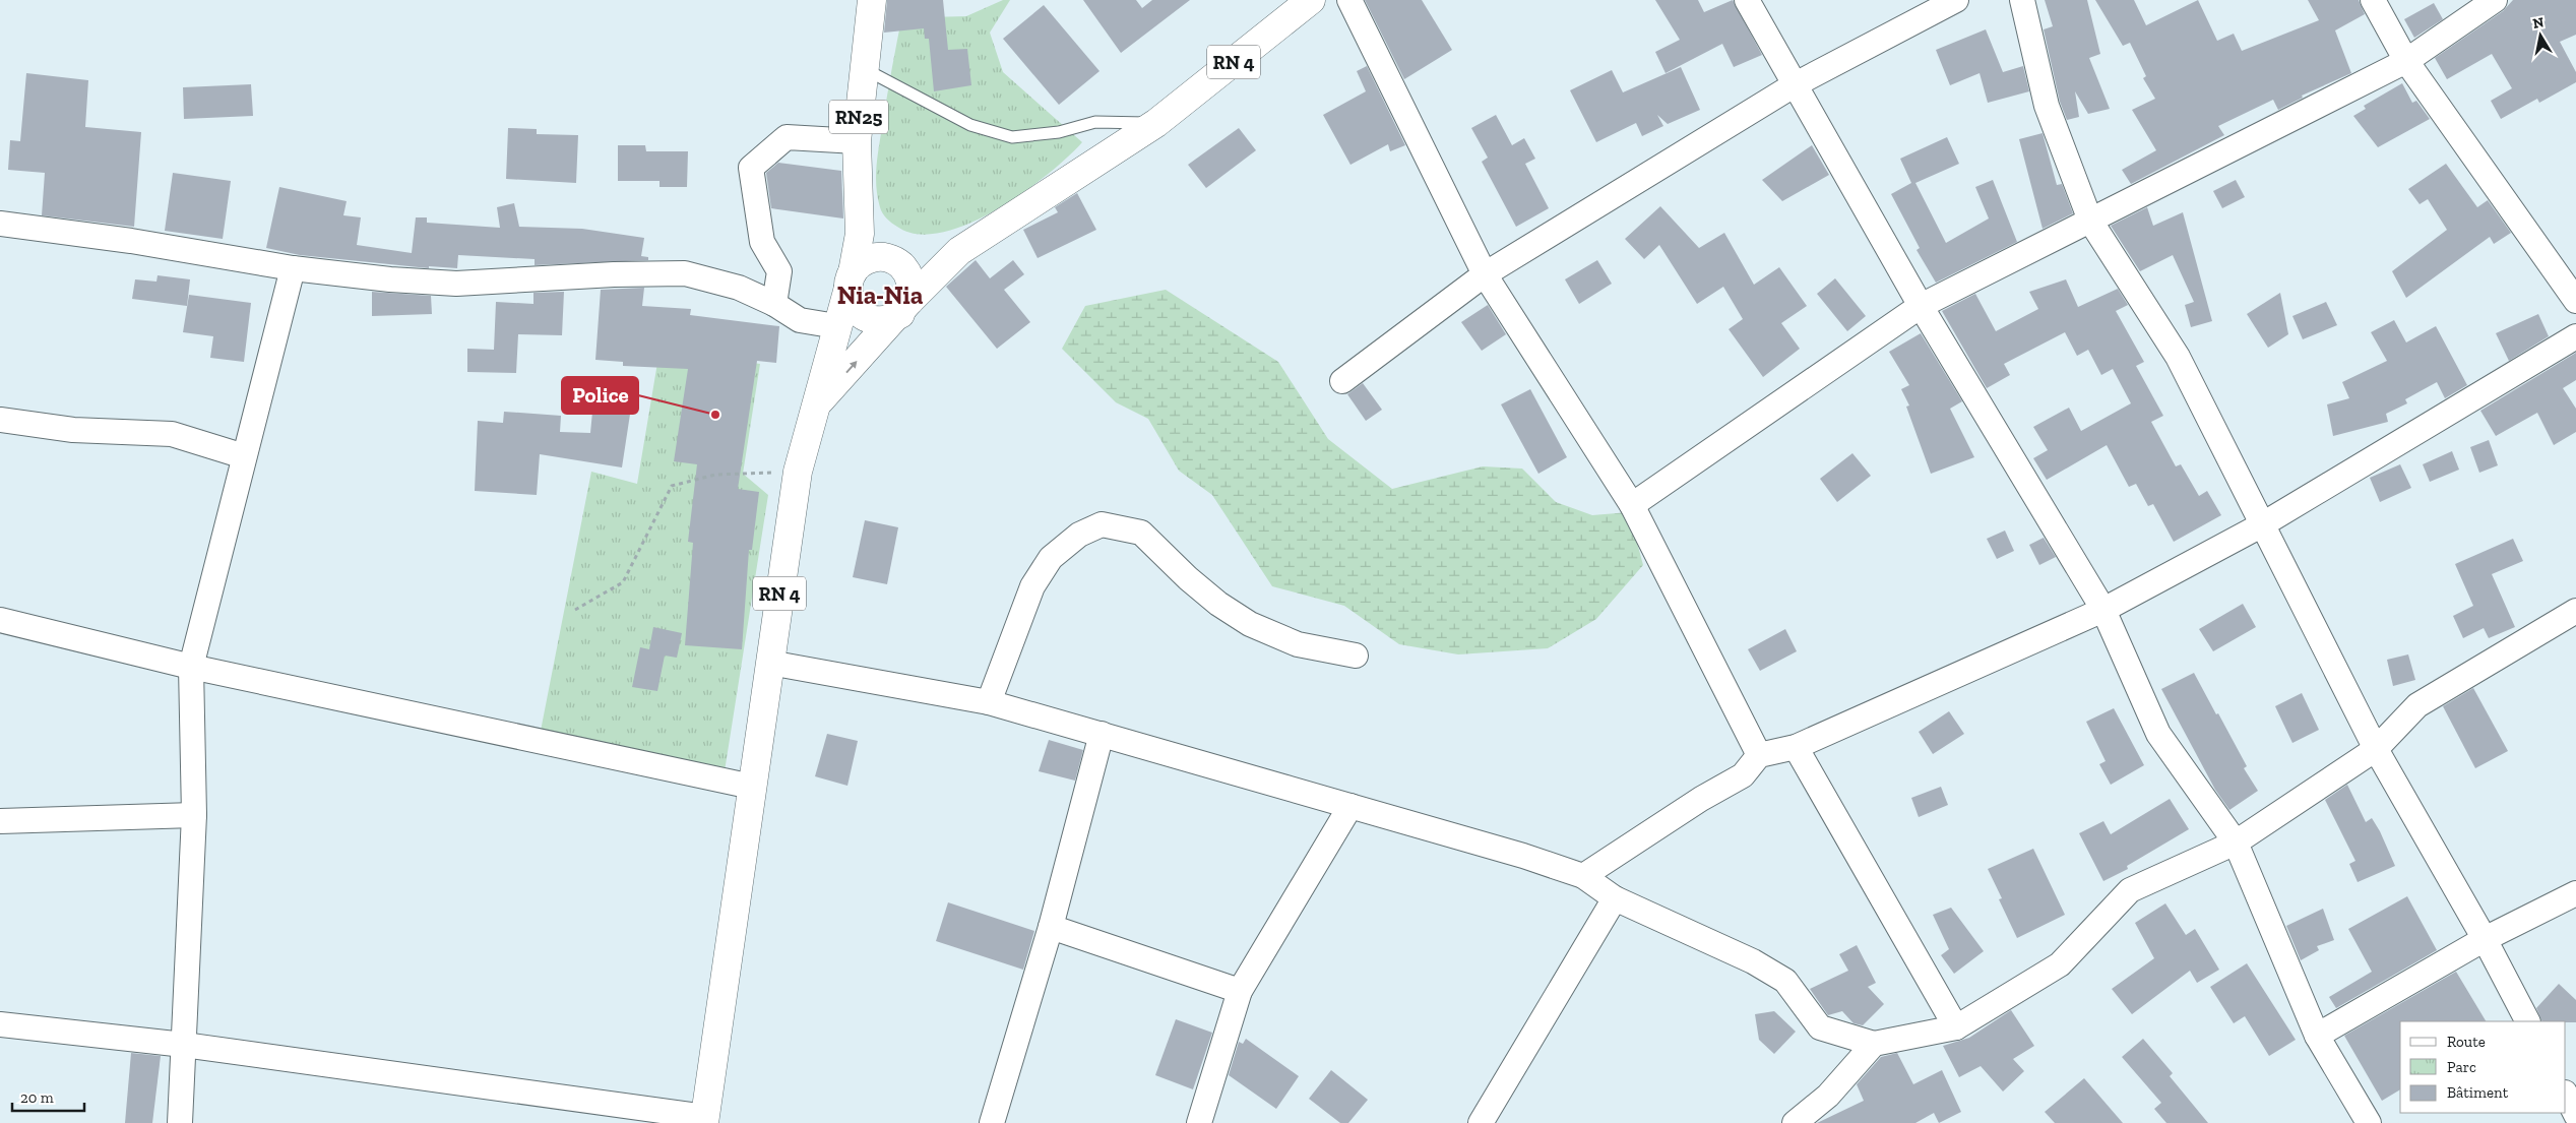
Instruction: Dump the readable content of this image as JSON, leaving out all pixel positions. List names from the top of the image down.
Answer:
{
  "streets": {
    "main road": ["RN 4", "RN25"]
  },
  "crossings": [
    ["RN 4", "RN25"]
  ],
  "districts": ["Nia-Nia"],
  "places": ["Police"],
  "legend": ["Route", "Parc", "Bâtiment"],
  "scale_bar": "20 m",
  "north": "top"
}
